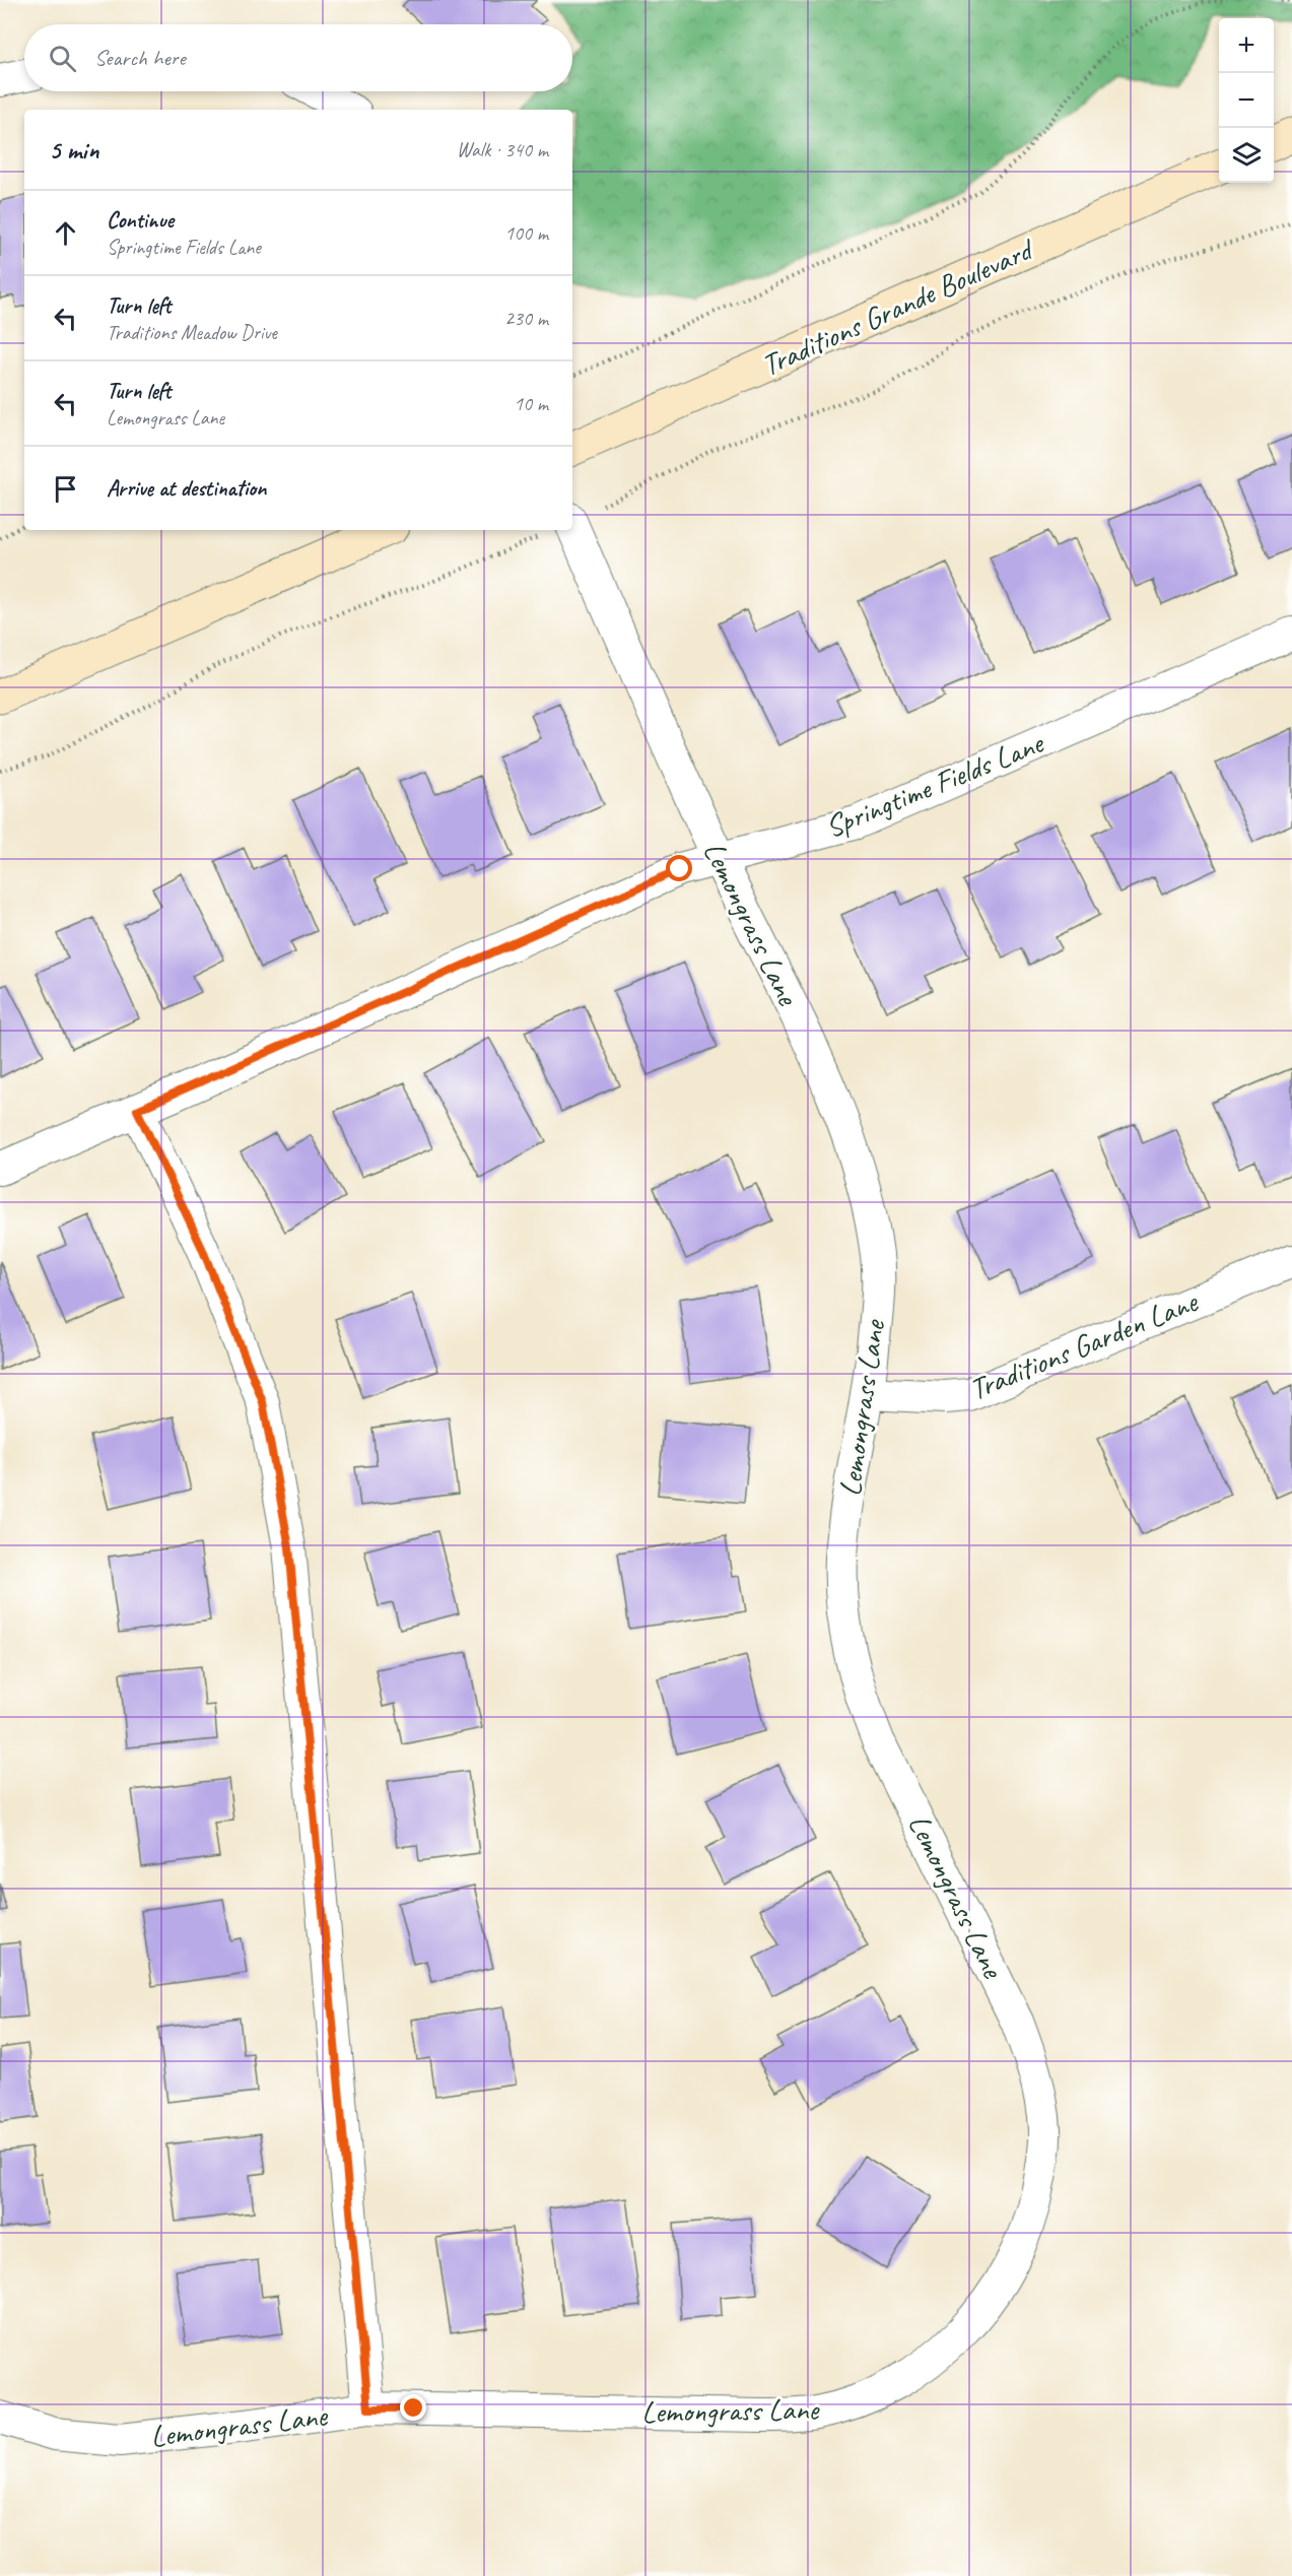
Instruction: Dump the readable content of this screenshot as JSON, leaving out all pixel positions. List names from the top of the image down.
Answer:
{
  "streets": {
    "main road": ["Traditions Grande Boulevard"],
    "street": ["Springtime Fields Lane", "Lemongrass Lane", "Traditions Garden Lane"]
  },
  "crossings": [
    ["Springtime Fields Lane", "Lemongrass Lane"],
    ["Lemongrass Lane", "Traditions Garden Lane"]
  ],
  "page": {
    "map_buttons": ["+", "−"],
    "search": "Search here",
    "heading": ["5 min", "Walk · 340 m"],
    "list": [
      ["Continue", "Springtime Fields Lane", "100 m"],
      ["Turn left", "Traditions Meadow Drive", "230 m"],
      ["Turn left", "Lemongrass Lane", "10 m"],
      "Arrive at destination"
    ]
  }
}
